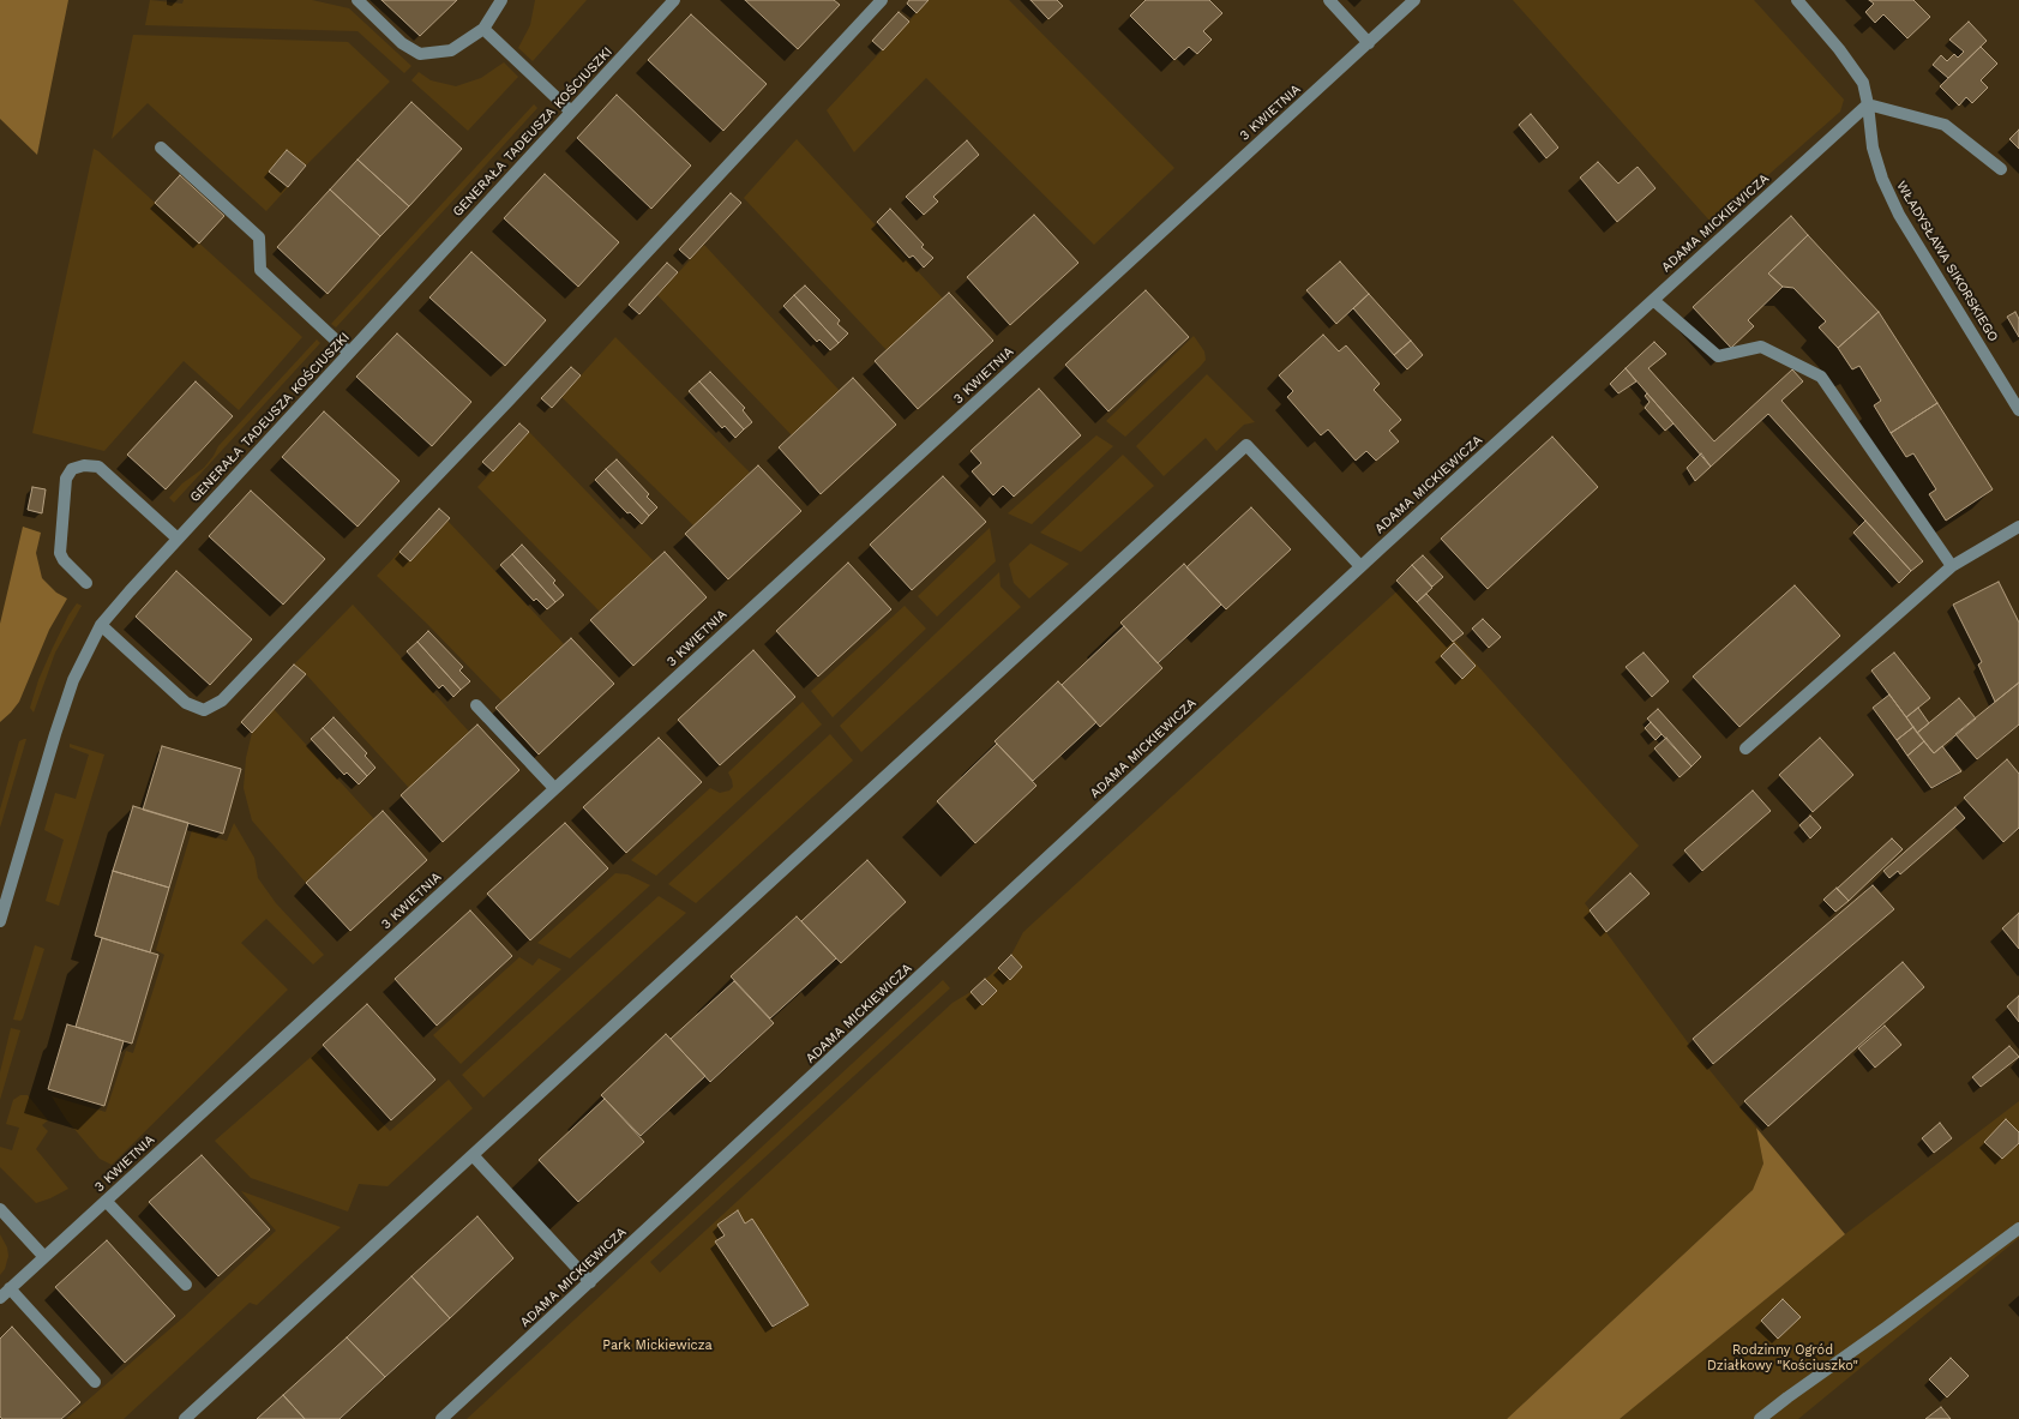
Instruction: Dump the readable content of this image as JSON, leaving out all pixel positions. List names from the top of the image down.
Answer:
{
  "streets": {
    "street": [
      "3 KWIETNIA",
      "GENERAŁA TADEUSZA KOŚCIUSZKI",
      "ADAMA MICKIEWICZA",
      "WŁADYSŁAWA SIKORSKIEGO"
    ]
  },
  "crossings": [
    ["ADAMA MICKIEWICZA", "WŁADYSŁAWA SIKORSKIEGO"]
  ],
  "parks": ["Park Mickiewicza", "Rodzinny Ogród Działkowy \"Kościuszko\""]
}
